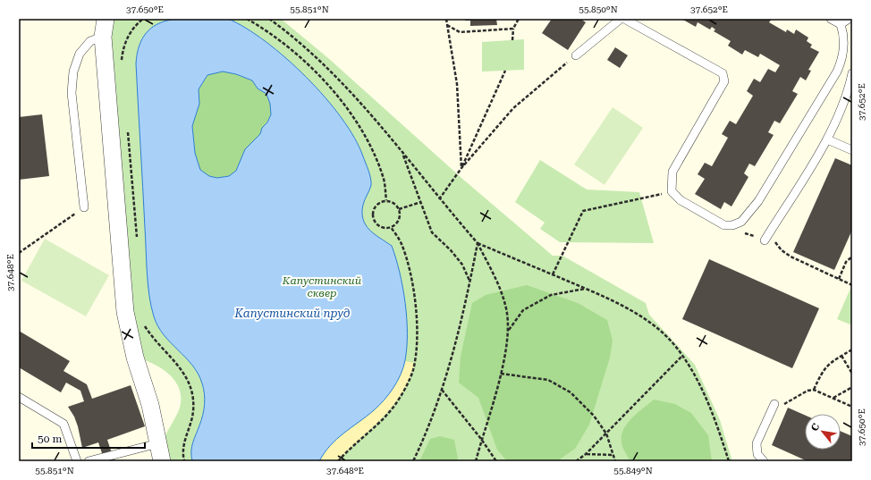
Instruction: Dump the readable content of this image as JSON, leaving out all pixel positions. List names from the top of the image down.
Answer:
{
  "water": ["Капустинский пруд"],
  "parks": ["Капустинский сквер"],
  "scale_bar": "50 m",
  "north": "top left",
  "coordinates": [
    "37.650°E",
    "55.851°N",
    "55.850°N",
    "37.652°E",
    "37.648°E",
    "55.849°N"
  ]
}
